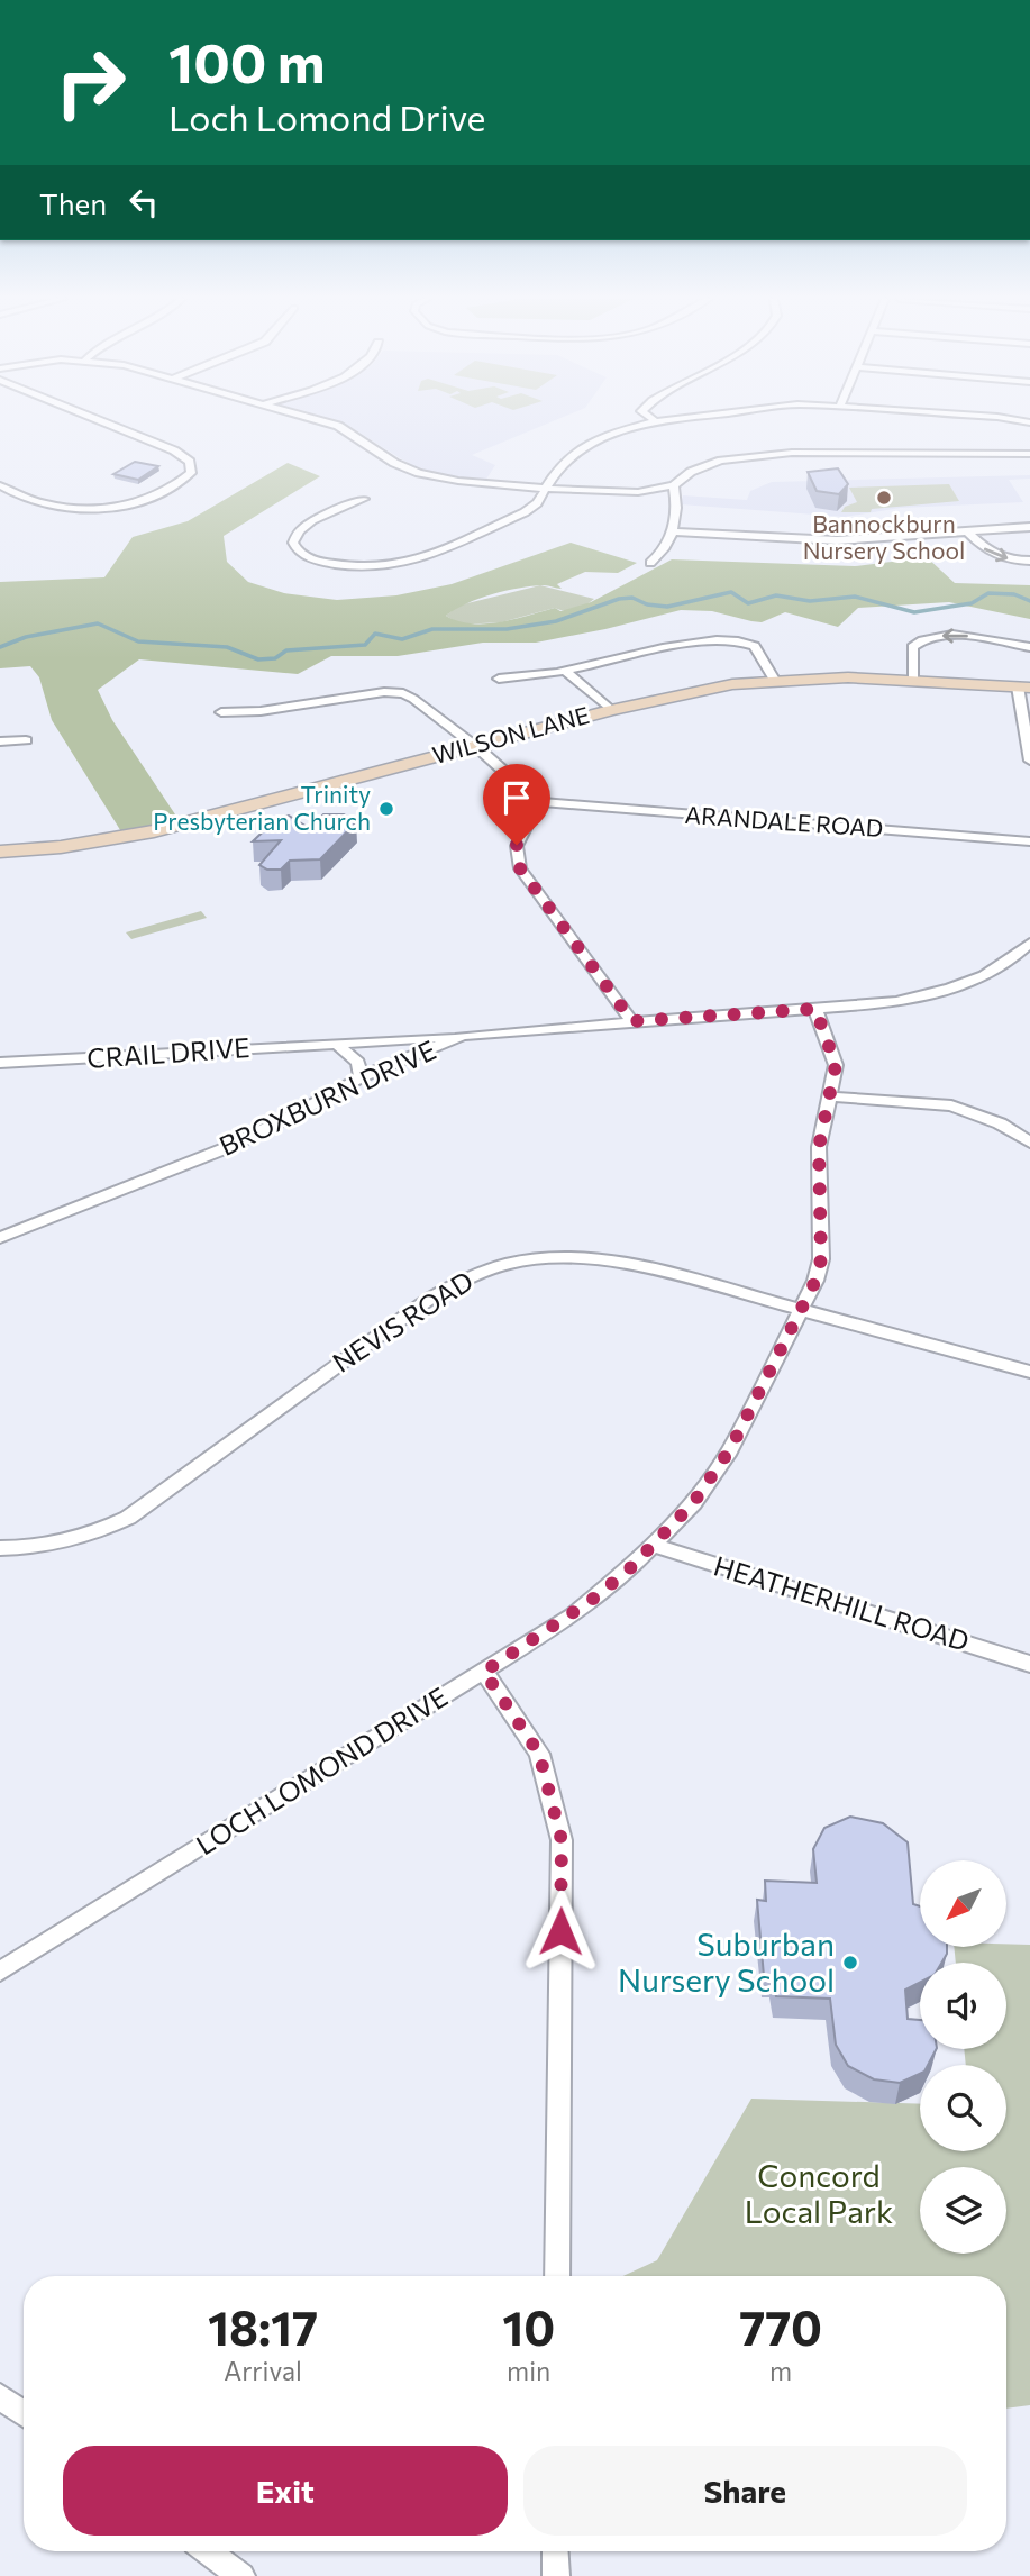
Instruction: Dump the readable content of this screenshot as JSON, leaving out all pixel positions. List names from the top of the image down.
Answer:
{
  "streets": {
    "main road": ["WILSON LANE"],
    "street": [
      "ARANDALE ROAD",
      "CRAIL DRIVE",
      "BROXBURN DRIVE",
      "NEVIS ROAD",
      "HEATHERHILL ROAD",
      "LOCH LOMOND DRIVE"
    ]
  },
  "crossings": [
    ["CRAIL DRIVE", "BROXBURN DRIVE"],
    ["BROXBURN DRIVE", "LOCH LOMOND DRIVE"],
    ["NEVIS ROAD", "LOCH LOMOND DRIVE"],
    ["HEATHERHILL ROAD", "LOCH LOMOND DRIVE"]
  ],
  "parks": ["Concord Local Park"],
  "places": ["Bannockburn Nursery School", "Trinity Presbyterian Church", "Suburban Nursery School"],
  "north": "bottom left",
  "page": {
    "turn": ["100 m", "Loch Lomond Drive"],
    "then": "Then",
    "eta": [
      "18:17",
      "Arrival",
      "10",
      "min",
      "770",
      "m"
    ],
    "buttons": ["Exit", "Share"]
  }
}
